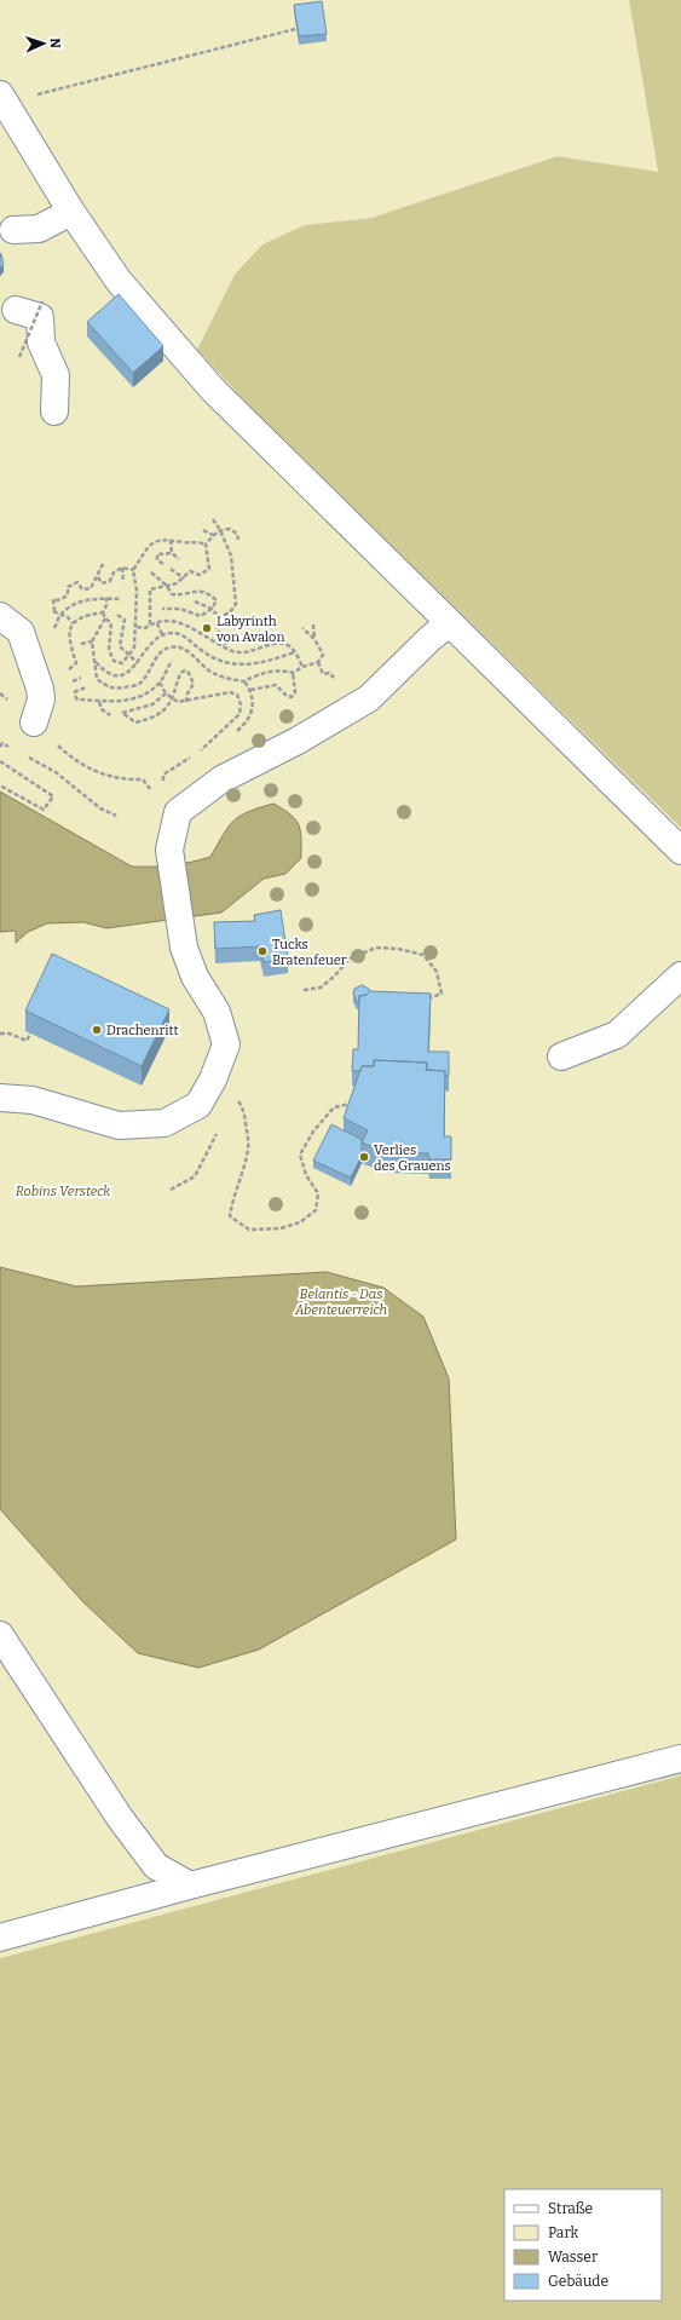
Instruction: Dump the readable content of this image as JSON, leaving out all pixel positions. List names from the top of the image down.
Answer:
{
  "parks": ["Robins Versteck", "Belantis - Das Abenteuerreich"],
  "places": [
    "Labyrinth von Avalon",
    "Tucks Bratenfeuer",
    "Drachenritt",
    "Verlies des Grauens"
  ],
  "legend": [
    "Straße",
    "Park",
    "Wasser",
    "Gebäude"
  ],
  "north": "right"
}
